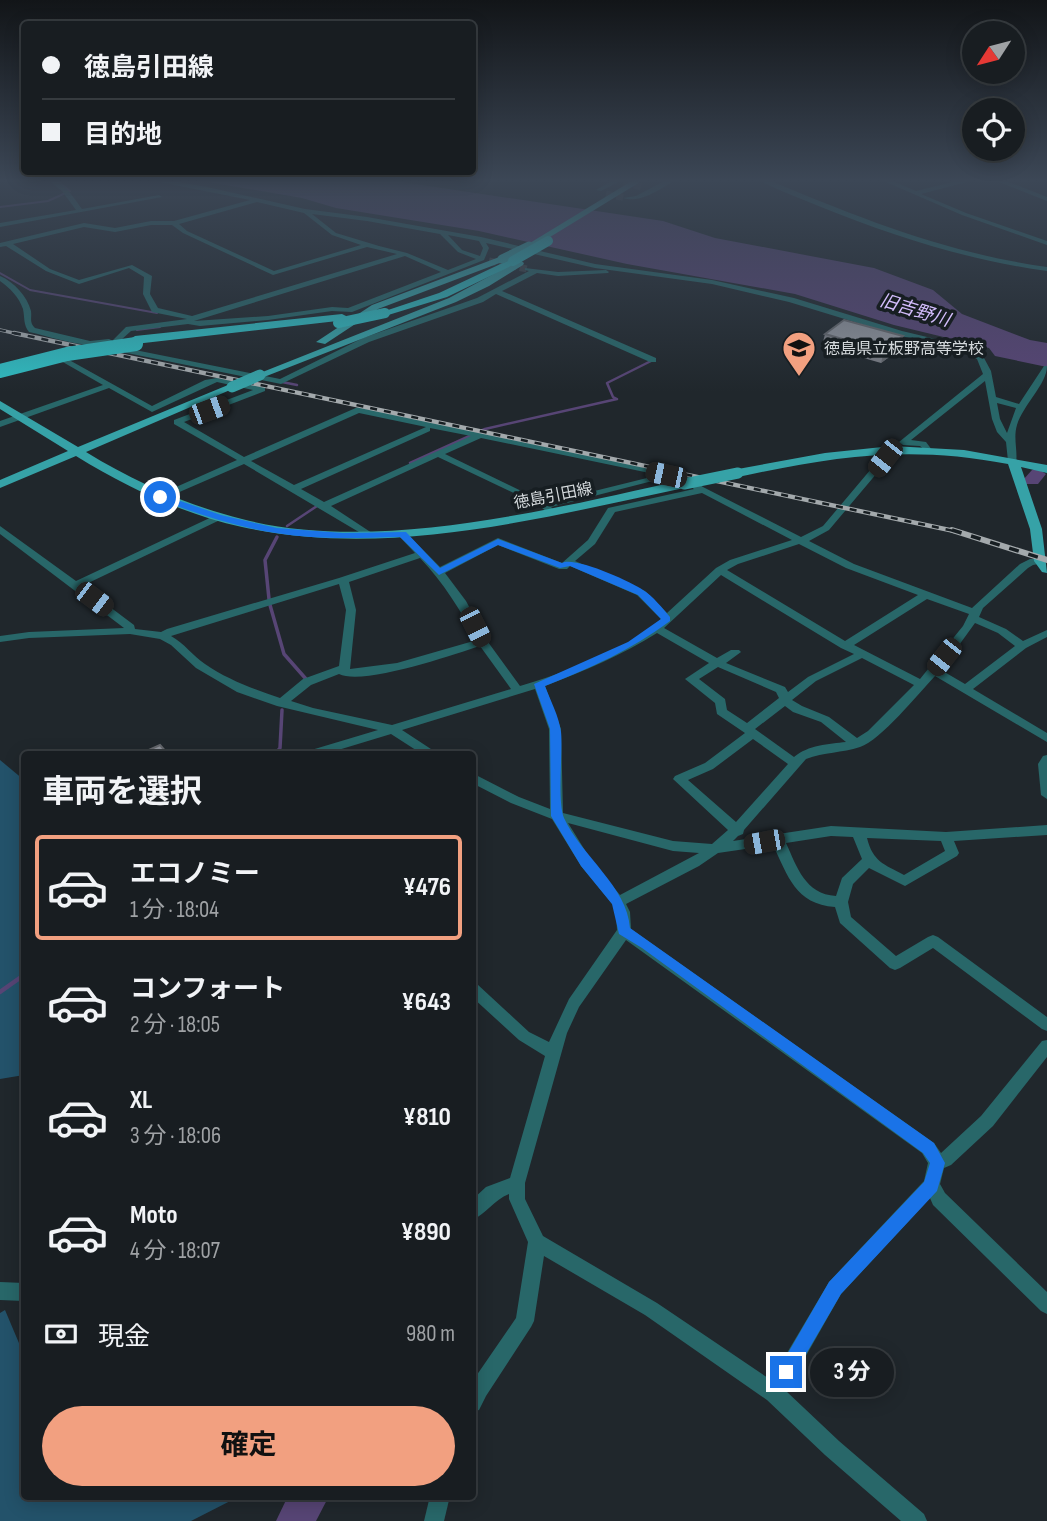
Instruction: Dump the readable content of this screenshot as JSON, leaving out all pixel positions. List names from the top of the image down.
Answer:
{
  "streets": {
    "main road": ["徳島引田線"]
  },
  "water": ["旧吉野川"],
  "places": {
    "school or university": ["徳島県立板野高等学校"]
  },
  "north": "bottom left",
  "page": {
    "banner": ["徳島引田線", "目的地"],
    "heading": "車両を選択",
    "list": [
      {
        "name": "エコノミー",
        "note": "1 分 · 18:04",
        "value": "¥476"
      },
      {
        "name": "コンフォート",
        "note": "2 分 · 18:05",
        "value": "¥643"
      },
      {
        "name": "XL",
        "note": "3 分 · 18:06",
        "value": "¥810"
      },
      {
        "name": "Moto",
        "note": "4 分 · 18:07",
        "value": "¥890"
      }
    ],
    "pay": ["現金", "980 m"],
    "bubble": "3 分",
    "buttons": "確定"
  }
}
